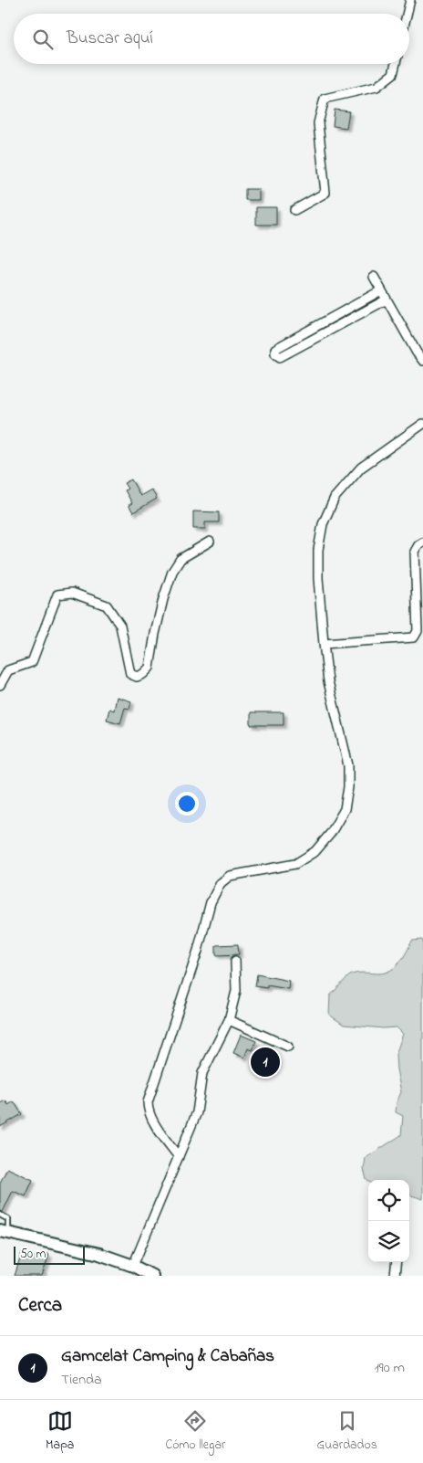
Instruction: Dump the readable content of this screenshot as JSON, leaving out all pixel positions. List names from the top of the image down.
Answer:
{
  "scale_bar": "50 m",
  "page": {
    "search": "Buscar aquí",
    "pins": "1",
    "scale": "50 m",
    "heading": "Cerca",
    "list": [
      {
        "mark": "1",
        "name": "Gamcelat Camping & Cabañas",
        "note": "Tienda",
        "value": "190 m"
      }
    ],
    "nav": ["Mapa", "Cómo llegar", "Guardados"]
  }
}
